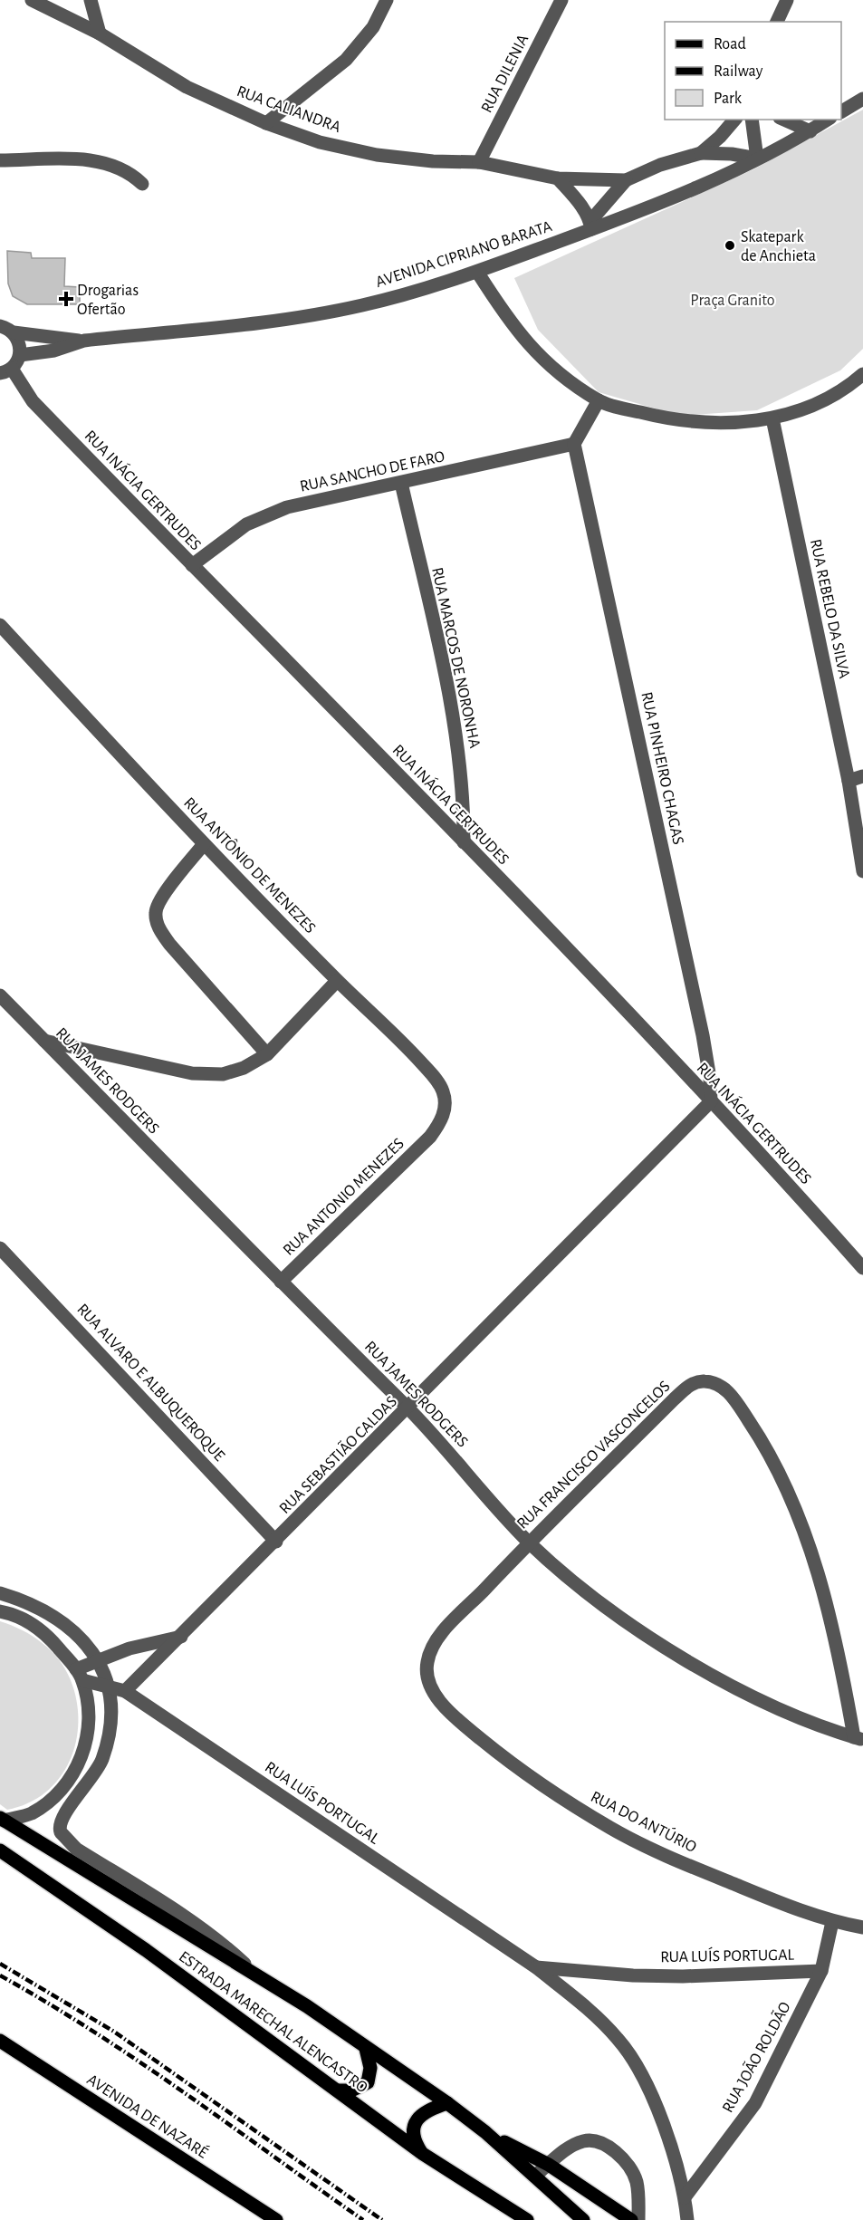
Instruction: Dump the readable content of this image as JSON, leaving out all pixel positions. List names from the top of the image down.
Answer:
{
  "streets": {
    "main road": ["ESTRADA MARECHAL ALENCASTRO", "AVENIDA DE NAZARÉ"],
    "street": [
      "RUA DILENIA",
      "RUA CALIANDRA",
      "AVENIDA CIPRIANO BARATA",
      "RUA SANCHO DE FARO",
      "RUA INÁCIA GERTRUDES",
      "RUA REBELO DA SILVA",
      "RUA MARCOS DE NORONHA",
      "RUA PINHEIRO CHAGAS",
      "RUA ANTÔNIO DE MENEZES",
      "RUA JAMES RODGERS",
      "RUA ANTONIO MENEZES",
      "RUA ALVARO E ALBUQUEROQUE",
      "RUA SEBASTIÃO CALDAS",
      "RUA FRANCISCO VASCONCELOS",
      "RUA LUÍS PORTUGAL",
      "RUA DO ANTÚRIO",
      "RUA JOÃO ROLDÃO"
    ]
  },
  "crossings": [
    ["RUA DILENIA", "RUA CALIANDRA"],
    ["RUA CALIANDRA", "AVENIDA CIPRIANO BARATA"],
    ["RUA SANCHO DE FARO", "RUA INÁCIA GERTRUDES"],
    ["RUA SANCHO DE FARO", "RUA MARCOS DE NORONHA"],
    ["RUA SANCHO DE FARO", "RUA PINHEIRO CHAGAS"],
    ["RUA INÁCIA GERTRUDES", "RUA MARCOS DE NORONHA"],
    ["RUA INÁCIA GERTRUDES", "RUA PINHEIRO CHAGAS"],
    ["RUA INÁCIA GERTRUDES", "RUA SEBASTIÃO CALDAS"],
    ["RUA PINHEIRO CHAGAS", "RUA SEBASTIÃO CALDAS"],
    ["RUA ANTÔNIO DE MENEZES", "RUA ANTONIO MENEZES"],
    ["RUA JAMES RODGERS", "RUA ANTONIO MENEZES"],
    ["RUA JAMES RODGERS", "RUA SEBASTIÃO CALDAS"],
    ["RUA JAMES RODGERS", "RUA FRANCISCO VASCONCELOS"],
    ["RUA ALVARO E ALBUQUEROQUE", "RUA SEBASTIÃO CALDAS"],
    ["RUA SEBASTIÃO CALDAS", "RUA LUÍS PORTUGAL"],
    ["RUA FRANCISCO VASCONCELOS", "RUA DO ANTÚRIO"],
    ["RUA LUÍS PORTUGAL", "ESTRADA MARECHAL ALENCASTRO"],
    ["RUA LUÍS PORTUGAL", "RUA JOÃO ROLDÃO"],
    ["RUA DO ANTÚRIO", "RUA JOÃO ROLDÃO"]
  ],
  "parks": ["Praça Granito"],
  "places": {
    "other": ["Skatepark de Anchieta"],
    "health": ["Drogarias Ofertão"]
  },
  "legend": ["Road", "Railway", "Park"]
}
